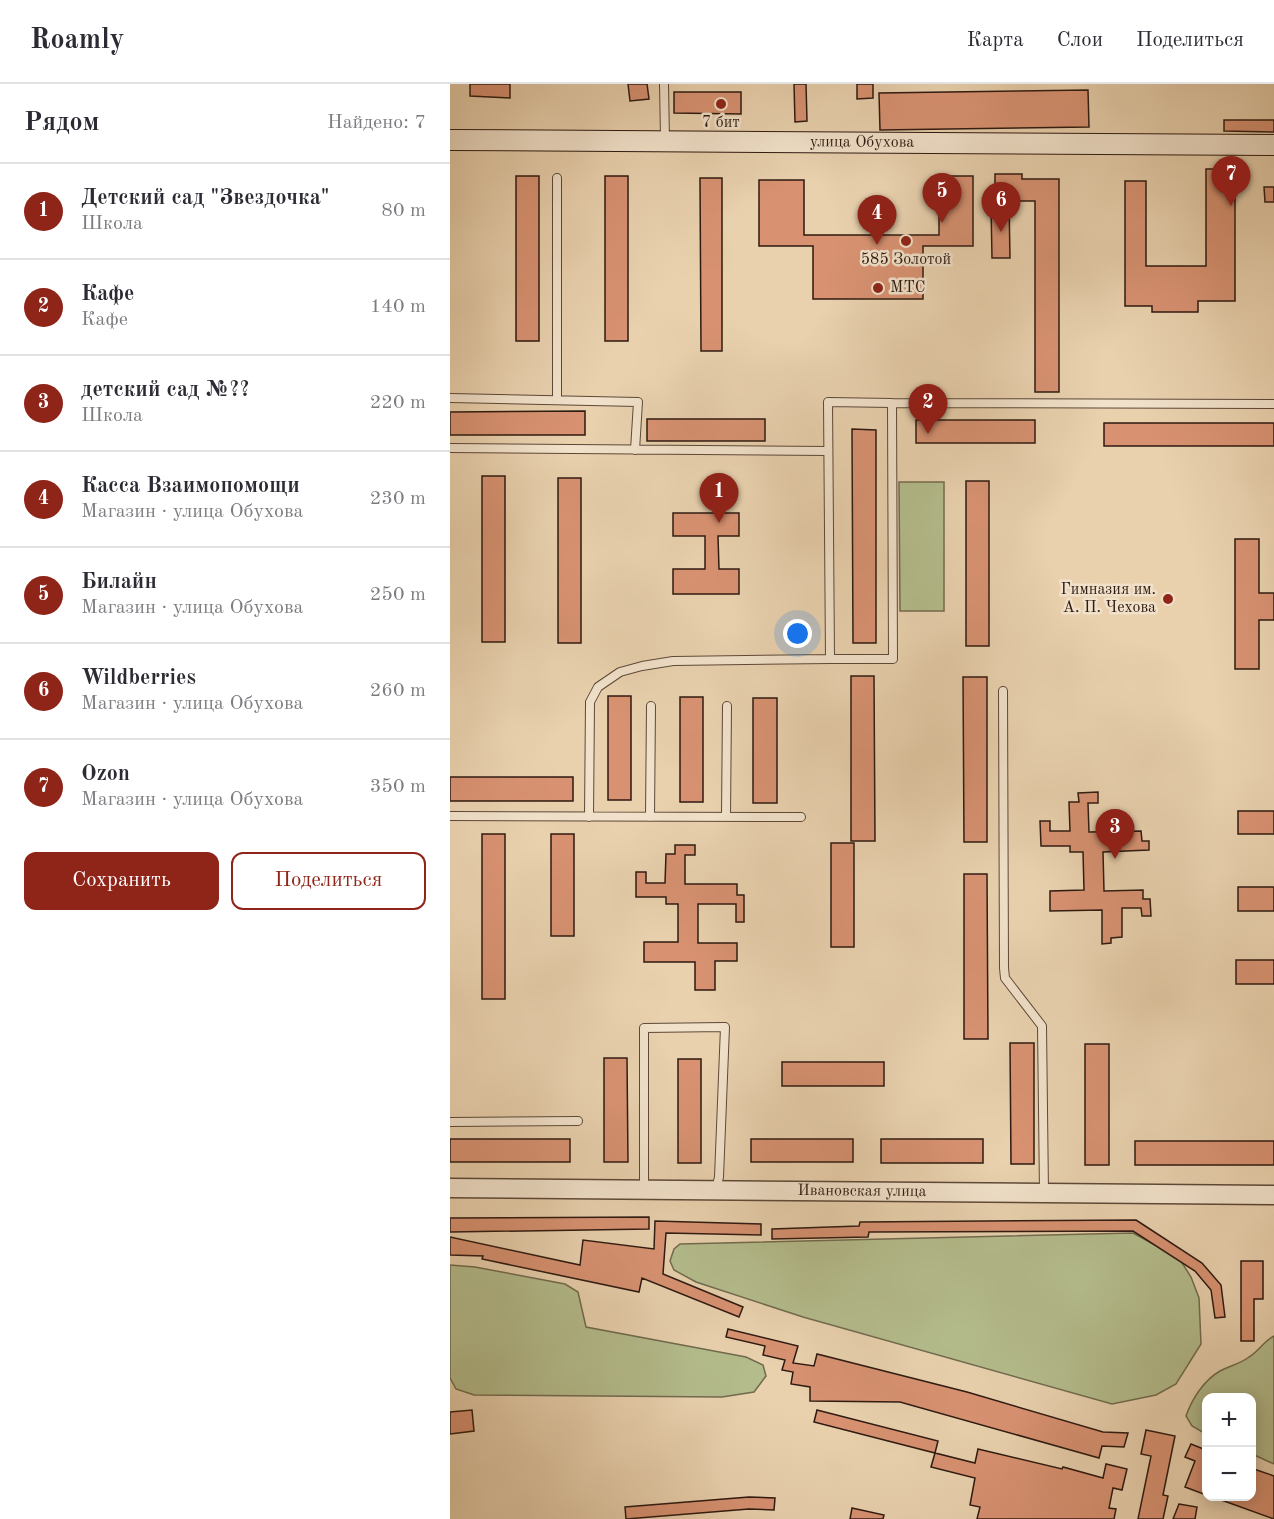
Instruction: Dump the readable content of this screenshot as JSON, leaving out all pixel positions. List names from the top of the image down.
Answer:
{
  "streets": {
    "main road": ["улица Обухова"],
    "street": ["Ивановская улица"]
  },
  "places": [
    "7 бит",
    "585 Золотой",
    "МТС",
    "Гимназия им. А. П. Чехова"
  ],
  "page": {
    "header": "Roamly",
    "nav": ["Карта", "Слои", "Поделиться"],
    "heading": ["Рядом", "Найдено: 7"],
    "pins": [
      "7",
      "5",
      "6",
      "4",
      "2",
      "1",
      "3"
    ],
    "list": [
      {
        "mark": "1",
        "name": "Детский сад \"Звездочка\"",
        "note": "Школа",
        "value": "80 m"
      },
      {
        "mark": "2",
        "name": "Кафе",
        "note": "Кафе",
        "value": "140 m"
      },
      {
        "mark": "3",
        "name": "детский сад №??",
        "note": "Школа",
        "value": "220 m"
      },
      {
        "mark": "4",
        "name": "Касса Взаимопомощи",
        "note": "Магазин · улица Обухова",
        "value": "230 m"
      },
      {
        "mark": "5",
        "name": "Билайн",
        "note": "Магазин · улица Обухова",
        "value": "250 m"
      },
      {
        "mark": "6",
        "name": "Wildberries",
        "note": "Магазин · улица Обухова",
        "value": "260 m"
      },
      {
        "mark": "7",
        "name": "Ozon",
        "note": "Магазин · улица Обухова",
        "value": "350 m"
      }
    ],
    "buttons": ["Сохранить", "Поделиться"],
    "map_buttons": ["+", "−"]
  }
}
